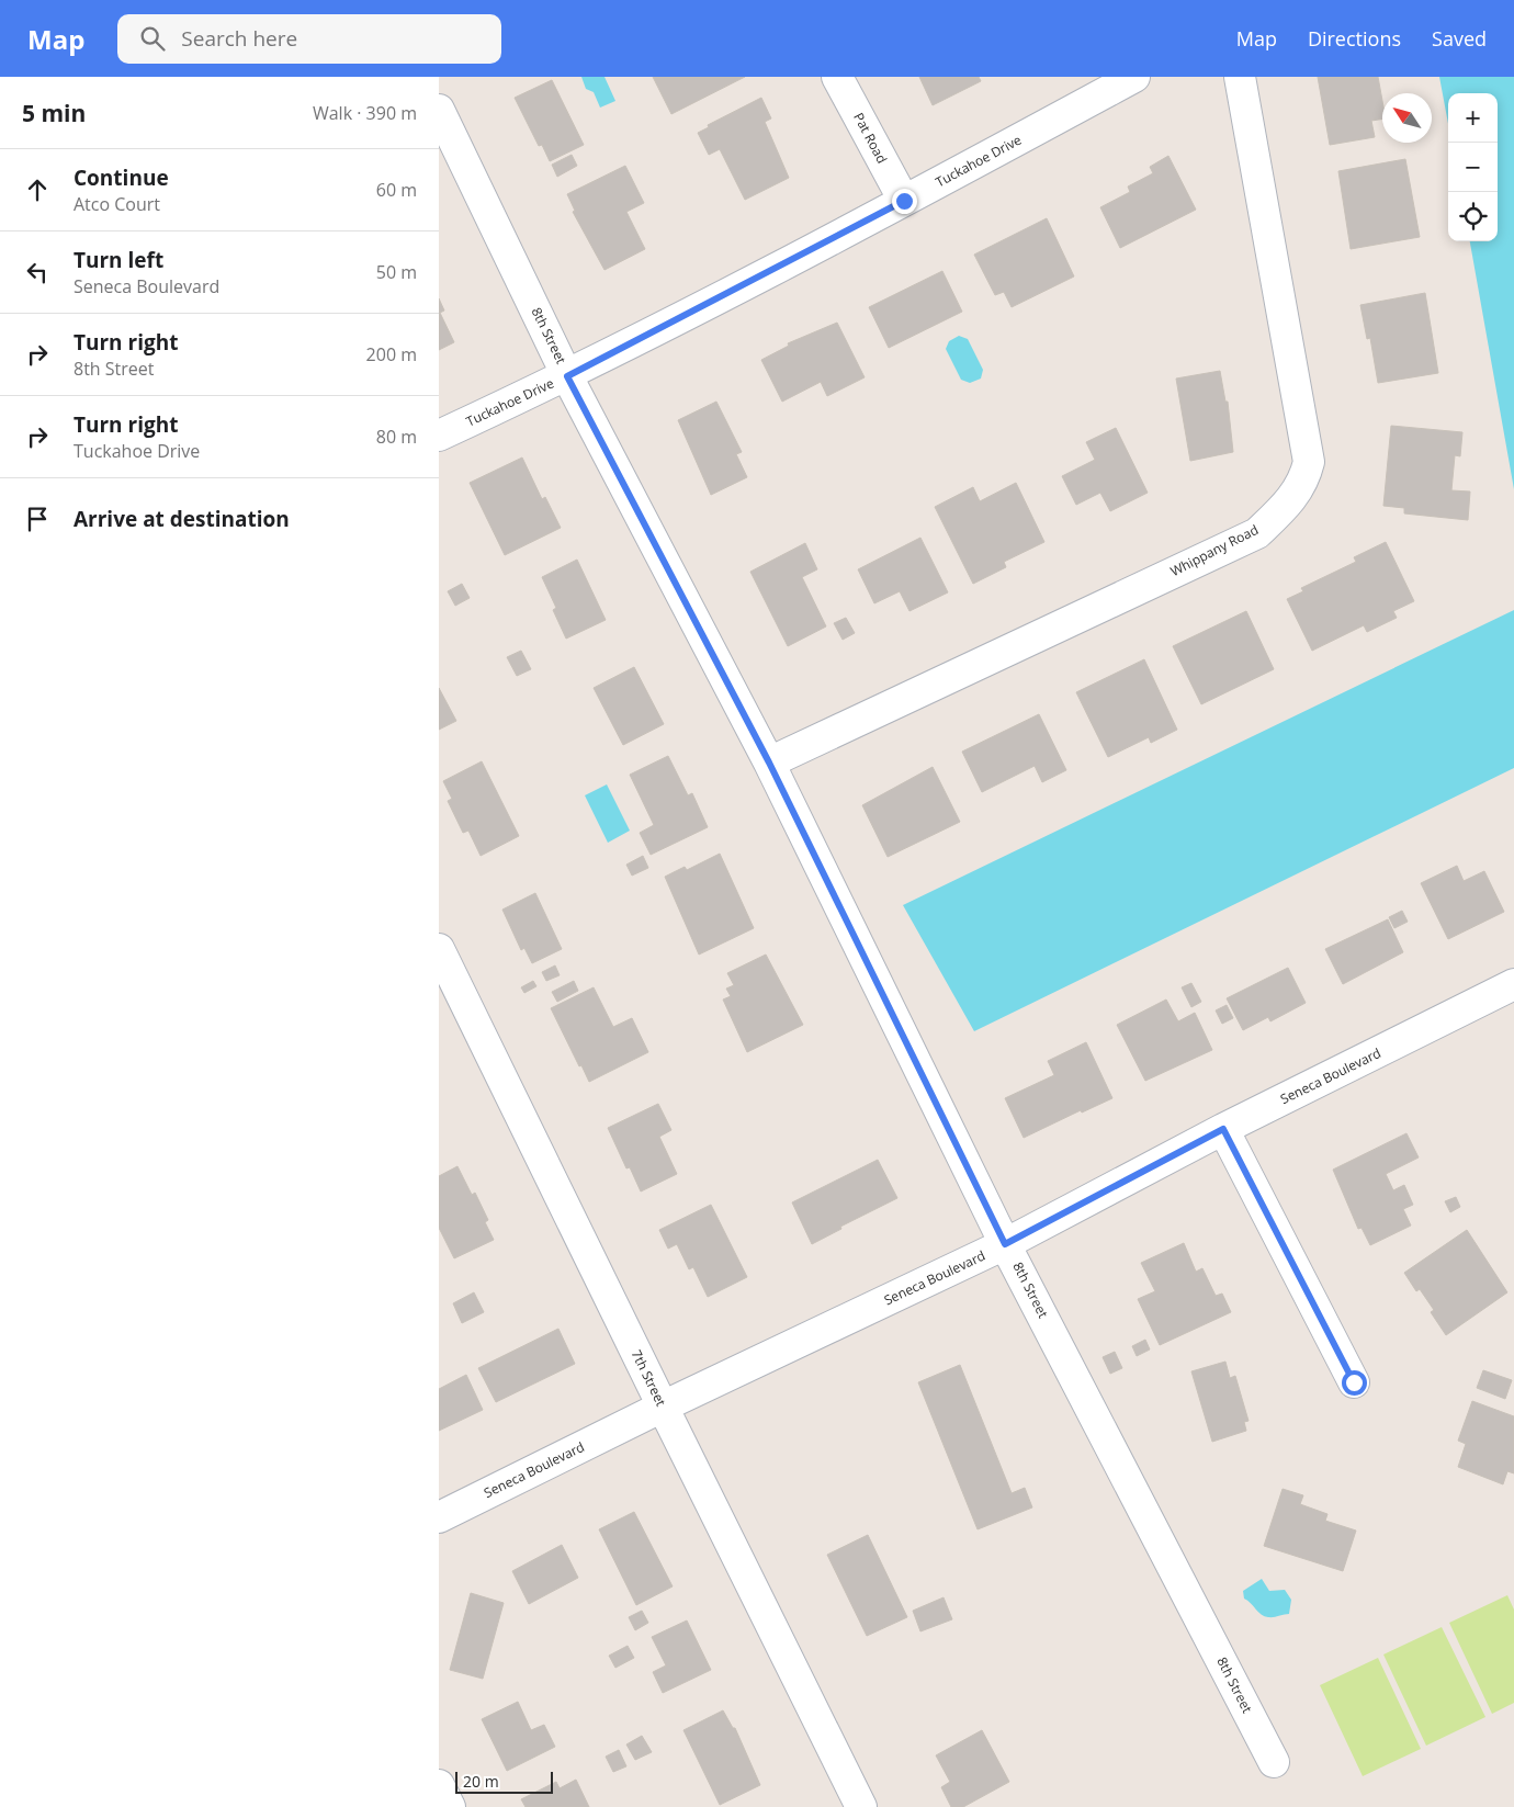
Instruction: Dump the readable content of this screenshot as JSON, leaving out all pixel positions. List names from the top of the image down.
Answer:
{
  "streets": {
    "street": [
      "Pat Road",
      "Tuckahoe Drive",
      "8th Street",
      "Whippany Road",
      "Seneca Boulevard",
      "7th Street"
    ]
  },
  "crossings": [
    ["Pat Road", "Tuckahoe Drive"],
    ["Tuckahoe Drive", "8th Street"],
    ["8th Street", "Whippany Road"],
    ["8th Street", "Seneca Boulevard"],
    ["Seneca Boulevard", "7th Street"]
  ],
  "scale_bar": "20 m",
  "north": "top left",
  "page": {
    "header": "Map",
    "search": "Search here",
    "nav": ["Map", "Directions", "Saved"],
    "heading": ["5 min", "Walk · 390 m"],
    "map_buttons": ["+", "−"],
    "list": [
      ["Continue", "Atco Court", "60 m"],
      ["Turn left", "Seneca Boulevard", "50 m"],
      ["Turn right", "8th Street", "200 m"],
      ["Turn right", "Tuckahoe Drive", "80 m"],
      "Arrive at destination"
    ],
    "scale": "20 m"
  }
}
